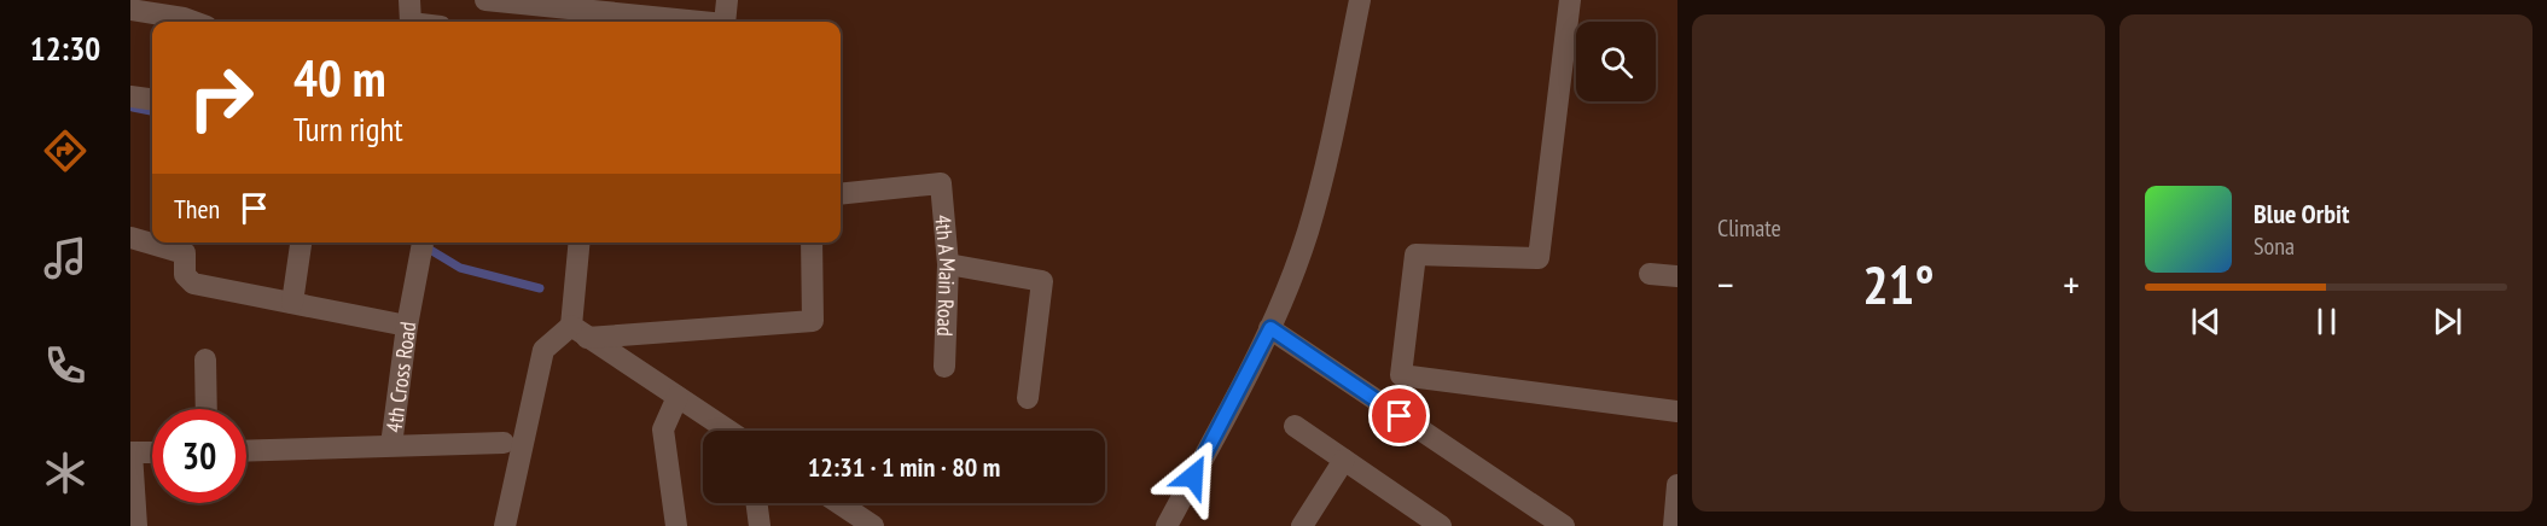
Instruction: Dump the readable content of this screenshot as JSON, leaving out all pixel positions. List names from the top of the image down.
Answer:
{
  "streets": {
    "street": ["4th A Main Road", "4th Cross Road"]
  },
  "page": {
    "tabs": "12:30",
    "tile": "Climate",
    "turn": ["40 m", "Turn right"],
    "then": "Then",
    "song": ["Blue Orbit", "Sona"],
    "heat": ["−", "21°", "+"],
    "limit": "30",
    "trip": "12:31 · 1 min · 80 m"
  }
}
